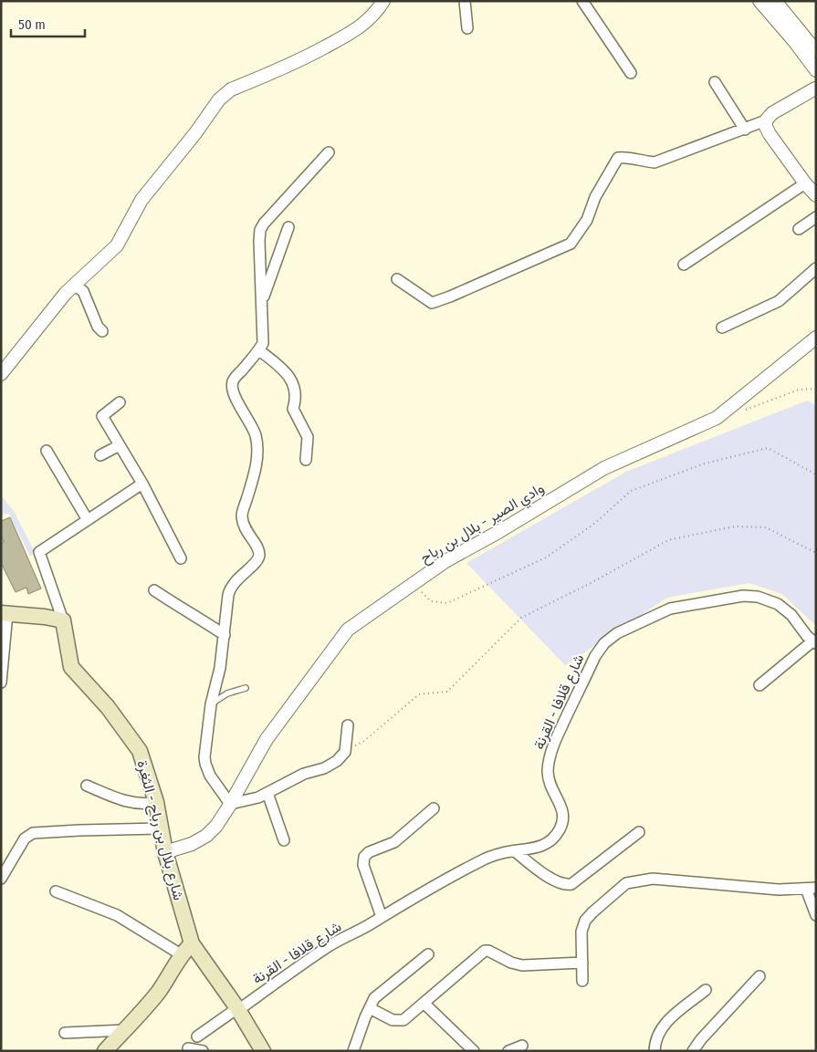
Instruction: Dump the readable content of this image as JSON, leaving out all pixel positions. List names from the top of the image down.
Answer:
{
  "streets": {
    "main road": ["شارع بلال بن رباح - الثغرة"],
    "street": ["وادي الصير - بلال بن رباح", "شارع قلافا - القرنة"]
  },
  "crossings": [
    ["وادي الصير - بلال بن رباح", "شارع بلال بن رباح - الثغرة"],
    ["شارع قلافا - القرنة", "شارع بلال بن رباح - الثغرة"]
  ],
  "scale_bar": "50 m"
}
